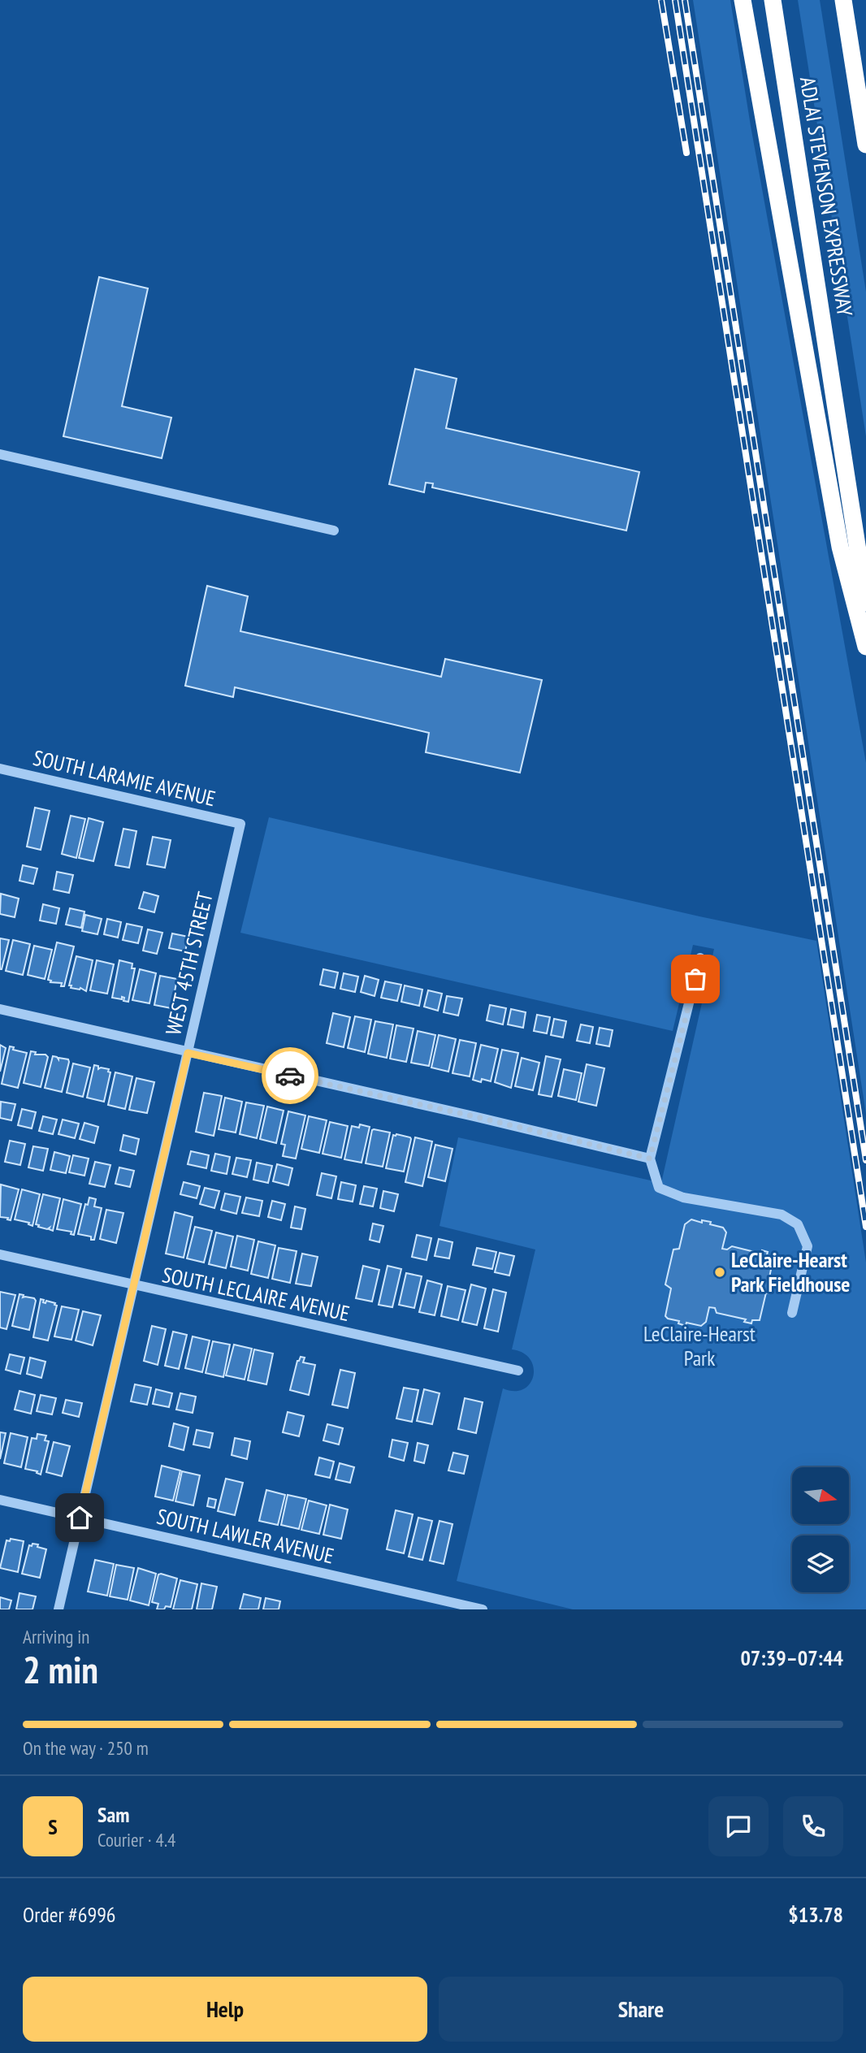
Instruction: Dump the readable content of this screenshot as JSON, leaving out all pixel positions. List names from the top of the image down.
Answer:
{
  "streets": {
    "highway": ["ADLAI STEVENSON EXPRESSWAY"],
    "street": [
      "SOUTH LARAMIE AVENUE",
      "WEST 45TH STREET",
      "SOUTH LECLAIRE AVENUE",
      "SOUTH LAWLER AVENUE"
    ]
  },
  "crossings": [
    ["SOUTH LARAMIE AVENUE", "WEST 45TH STREET"],
    ["WEST 45TH STREET", "SOUTH LECLAIRE AVENUE"],
    ["WEST 45TH STREET", "SOUTH LAWLER AVENUE"]
  ],
  "parks": ["LeClaire-Hearst Park"],
  "places": ["LeClaire-Hearst Park Fieldhouse"],
  "north": "right",
  "page": {
    "heading": ["2 min", "Arriving in", "07:39–07:44"],
    "panel": [
      "Sam",
      "Courier · 4.4",
      "Order #6996",
      "$13.78"
    ],
    "bar": "On the way · 250 m",
    "round": "S",
    "buttons": ["Help", "Share"]
  }
}
